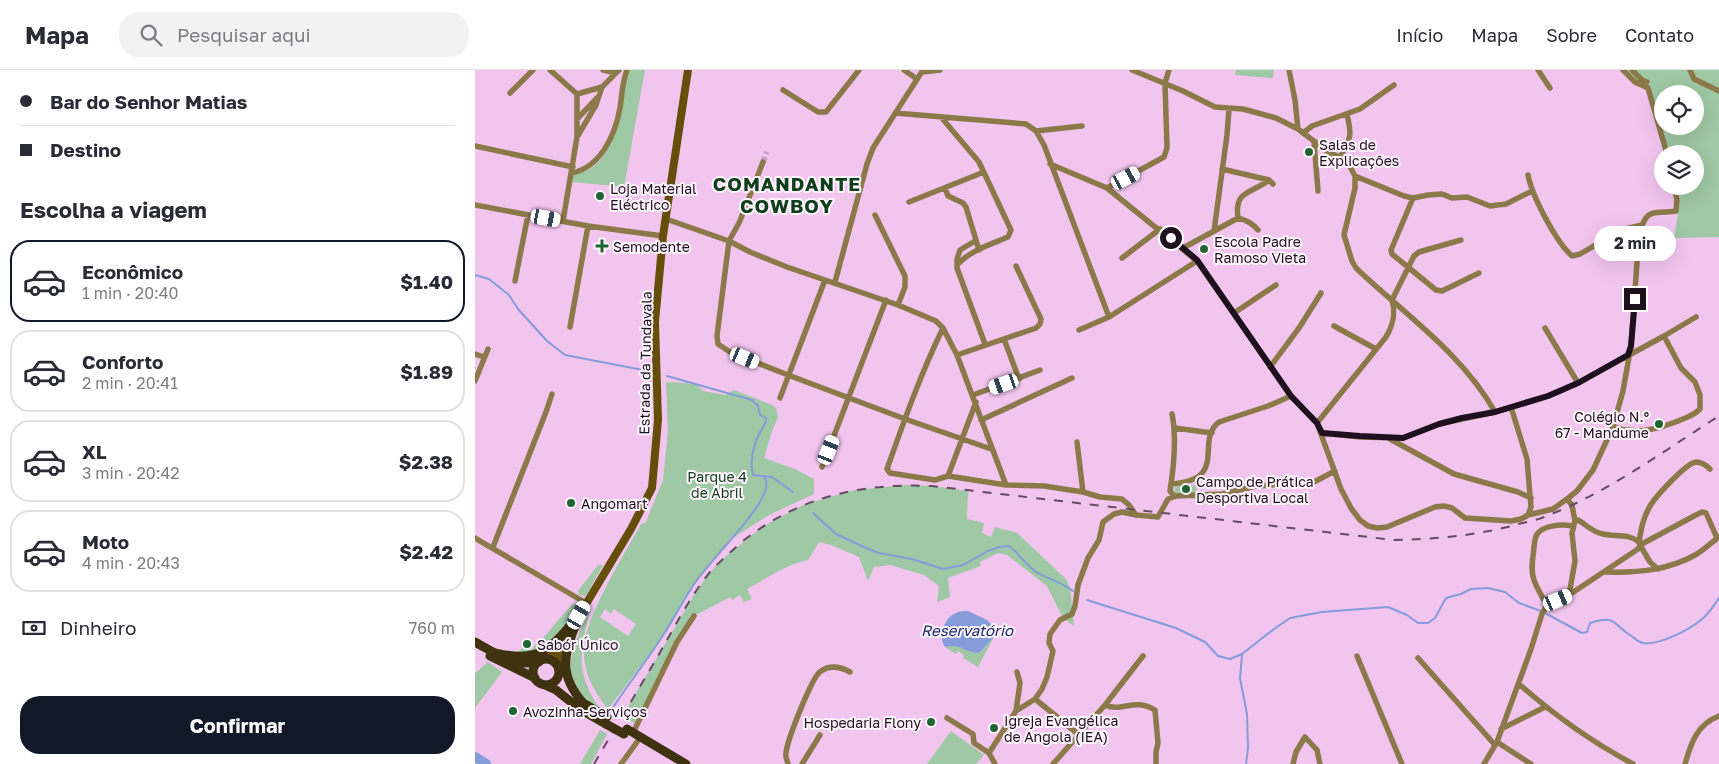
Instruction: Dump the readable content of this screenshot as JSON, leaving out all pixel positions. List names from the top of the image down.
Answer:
{
  "streets": {
    "main road": ["Estrada da Tundavala"]
  },
  "districts": ["COMANDANTE COWBOY"],
  "water": ["Reservatório"],
  "parks": ["Parque 4 de Abril"],
  "places": {
    "other": [
      "Salas de Explicações",
      "Loja Material Eléctrico",
      "Escola Padre Ramoso Vieta",
      "Colégio N.º 67 - Mandume",
      "Campo de Prática Desportiva Local",
      "Angomart",
      "Sabór Único",
      "Avozinha-Serviços",
      "Hospedaria Flony",
      "Igreja Evangélica de Angola (IEA)"
    ],
    "health": ["Semodente"]
  },
  "page": {
    "header": "Mapa",
    "search": "Pesquisar aqui",
    "nav": [
      "Início",
      "Mapa",
      "Sobre",
      "Contato"
    ],
    "banner": ["Bar do Senhor Matias", "Destino"],
    "heading": "Escolha a viagem",
    "bubble": "2 min",
    "list": [
      {
        "name": "Econômico",
        "note": "1 min · 20:40",
        "value": "$1.40"
      },
      {
        "name": "Conforto",
        "note": "2 min · 20:41",
        "value": "$1.89"
      },
      {
        "name": "XL",
        "note": "3 min · 20:42",
        "value": "$2.38"
      },
      {
        "name": "Moto",
        "note": "4 min · 20:43",
        "value": "$2.42"
      }
    ],
    "pay": ["Dinheiro", "760 m"],
    "buttons": "Confirmar"
  }
}
